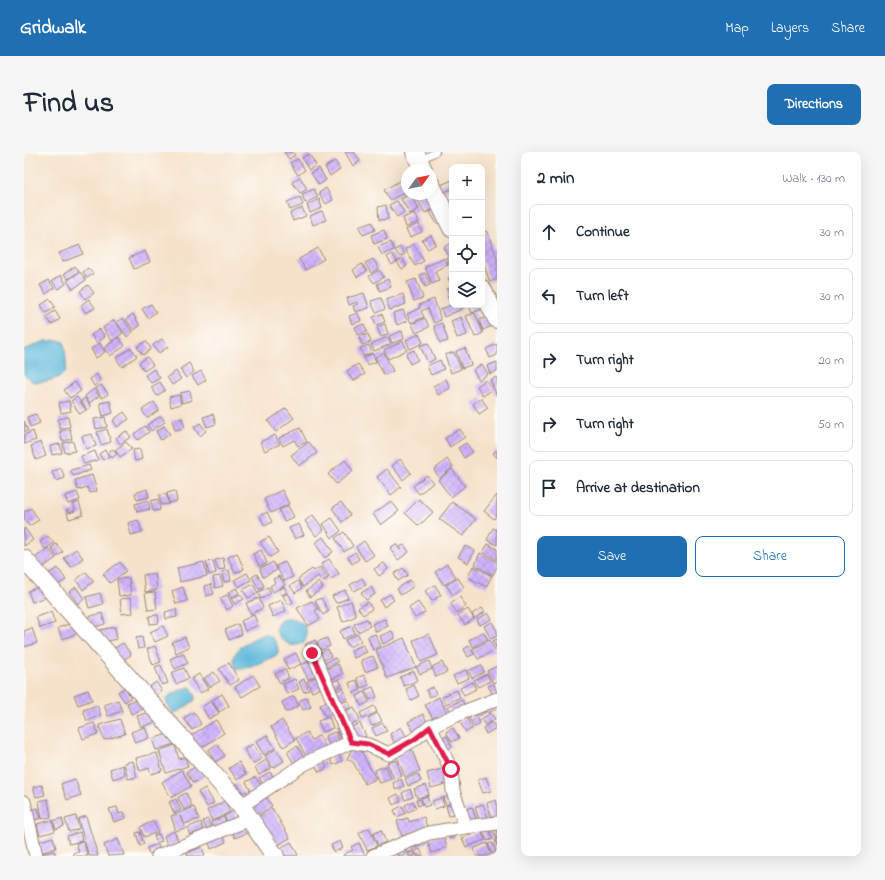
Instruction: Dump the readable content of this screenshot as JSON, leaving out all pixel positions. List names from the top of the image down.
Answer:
{
  "north": "top right",
  "page": {
    "header": "Gridwalk",
    "nav": ["Map", "Layers", "Share"],
    "title": "Find us",
    "buttons": [
      "Directions",
      ["Save", "Share"]
    ],
    "heading": ["2 min", "Walk · 130 m"],
    "map_buttons": ["+", "−"],
    "list": [
      ["Continue", "30 m"],
      ["Turn left", "30 m"],
      ["Turn right", "20 m"],
      ["Turn right", "50 m"],
      "Arrive at destination"
    ]
  }
}
